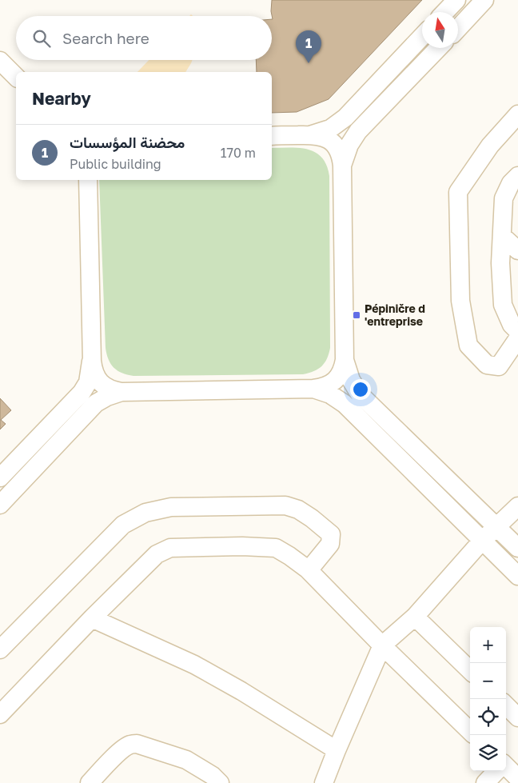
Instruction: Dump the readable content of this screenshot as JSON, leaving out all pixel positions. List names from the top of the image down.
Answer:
{
  "places": {
    "transit": ["Pépiničre d 'entreprise"]
  },
  "north": "top",
  "page": {
    "search": "Search here",
    "pins": "1",
    "heading": "Nearby",
    "list": [
      {
        "mark": "1",
        "name": "محضنة المؤسسات",
        "note": "Public building",
        "value": "170 m"
      }
    ],
    "map_buttons": ["+", "−"]
  }
}
